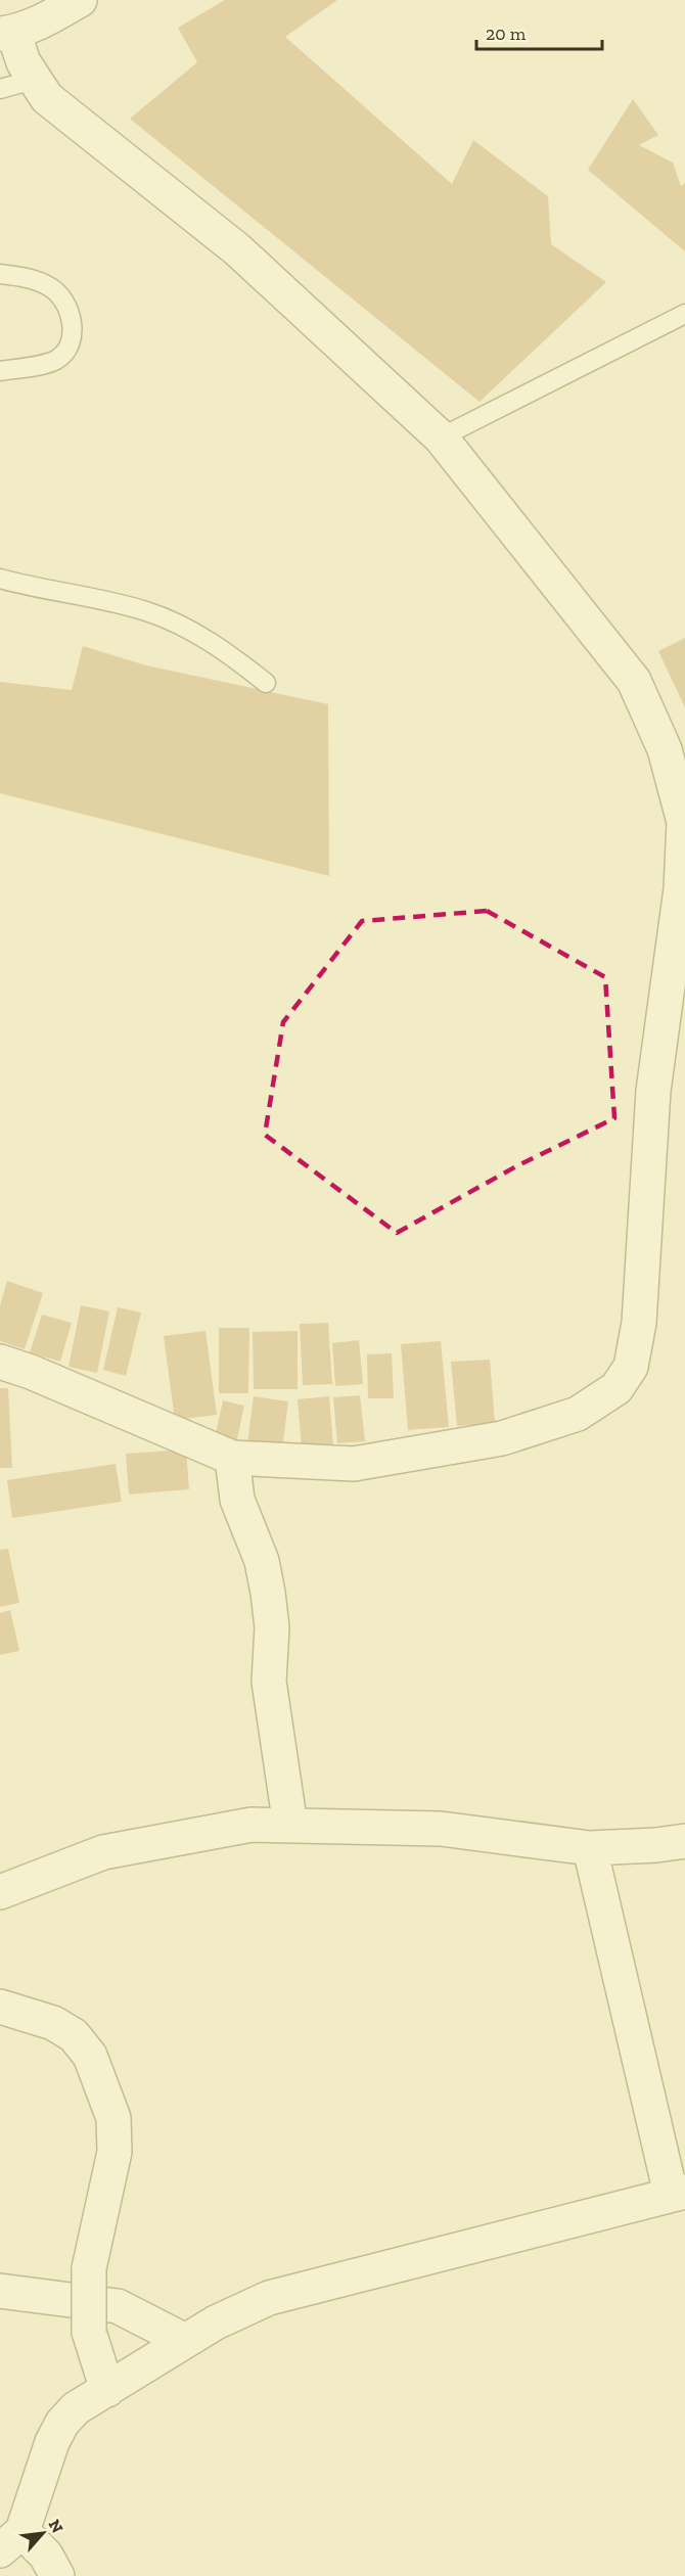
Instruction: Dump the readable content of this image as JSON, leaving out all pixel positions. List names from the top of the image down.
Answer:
{
  "scale_bar": "20 m",
  "north": "top right"
}
